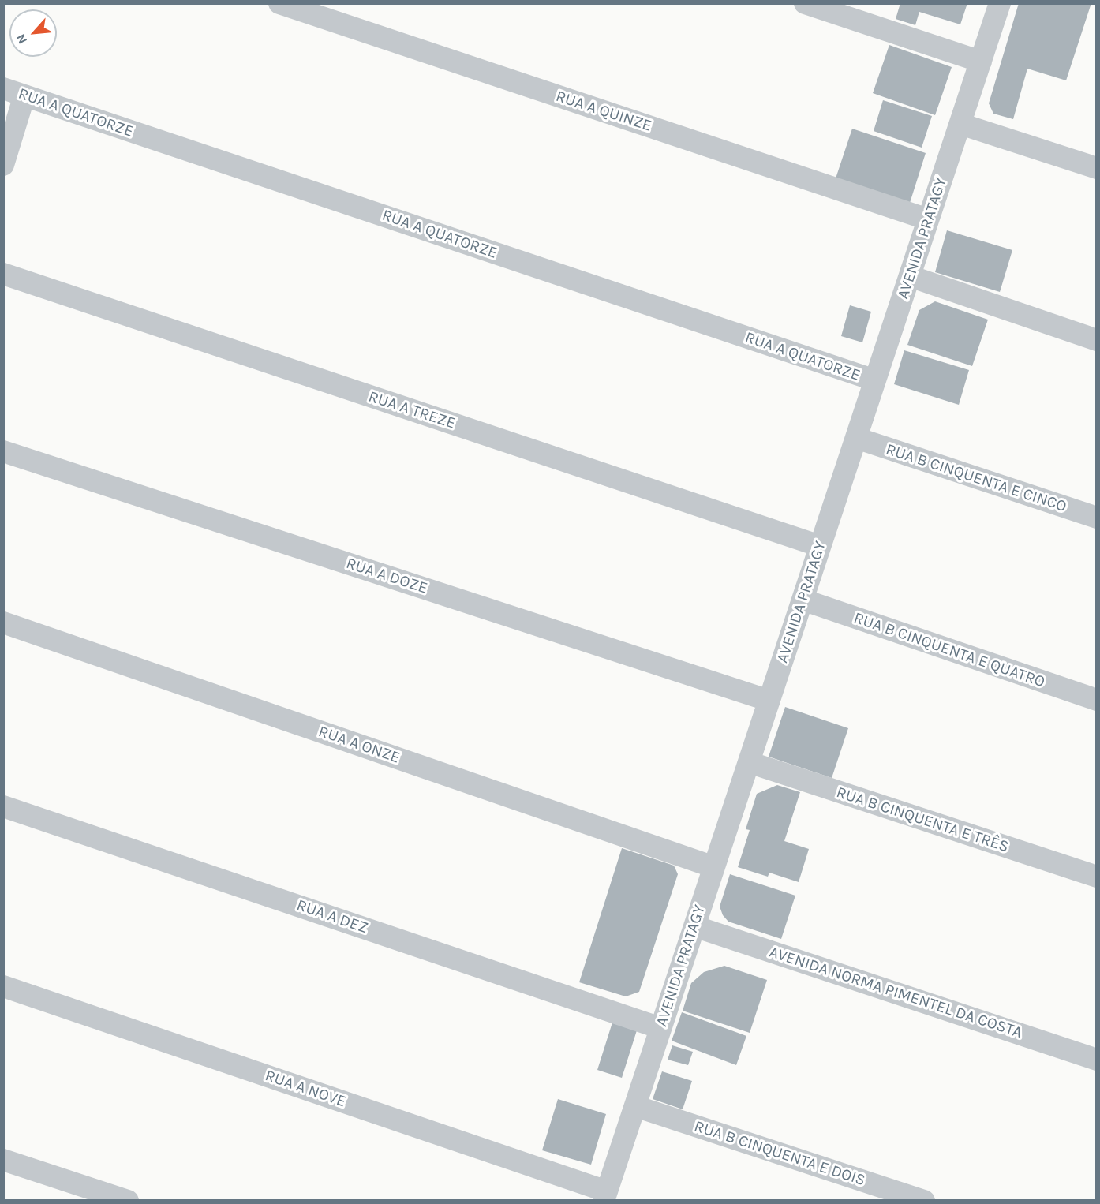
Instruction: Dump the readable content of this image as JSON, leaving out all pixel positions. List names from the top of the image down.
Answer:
{
  "streets": {
    "street": [
      "RUA A QUINZE",
      "RUA A QUATORZE",
      "AVENIDA PRATAGY",
      "RUA A TREZE",
      "RUA B CINQUENTA E CINCO",
      "RUA A DOZE",
      "RUA B CINQUENTA E QUATRO",
      "RUA A ONZE",
      "RUA B CINQUENTA E TRÊS",
      "RUA A DEZ",
      "AVENIDA NORMA PIMENTEL DA COSTA",
      "RUA A NOVE",
      "RUA B CINQUENTA E DOIS"
    ]
  },
  "crossings": [
    ["RUA A QUINZE", "AVENIDA PRATAGY"],
    ["RUA A QUATORZE", "AVENIDA PRATAGY"],
    ["AVENIDA PRATAGY", "RUA A TREZE"],
    ["AVENIDA PRATAGY", "RUA B CINQUENTA E CINCO"],
    ["AVENIDA PRATAGY", "RUA A DOZE"],
    ["AVENIDA PRATAGY", "RUA B CINQUENTA E QUATRO"],
    ["AVENIDA PRATAGY", "RUA A ONZE"],
    ["AVENIDA PRATAGY", "RUA B CINQUENTA E TRÊS"],
    ["AVENIDA PRATAGY", "RUA A DEZ"],
    ["AVENIDA PRATAGY", "AVENIDA NORMA PIMENTEL DA COSTA"],
    ["AVENIDA PRATAGY", "RUA A NOVE"],
    ["AVENIDA PRATAGY", "RUA B CINQUENTA E DOIS"]
  ],
  "north": "bottom left"
}
